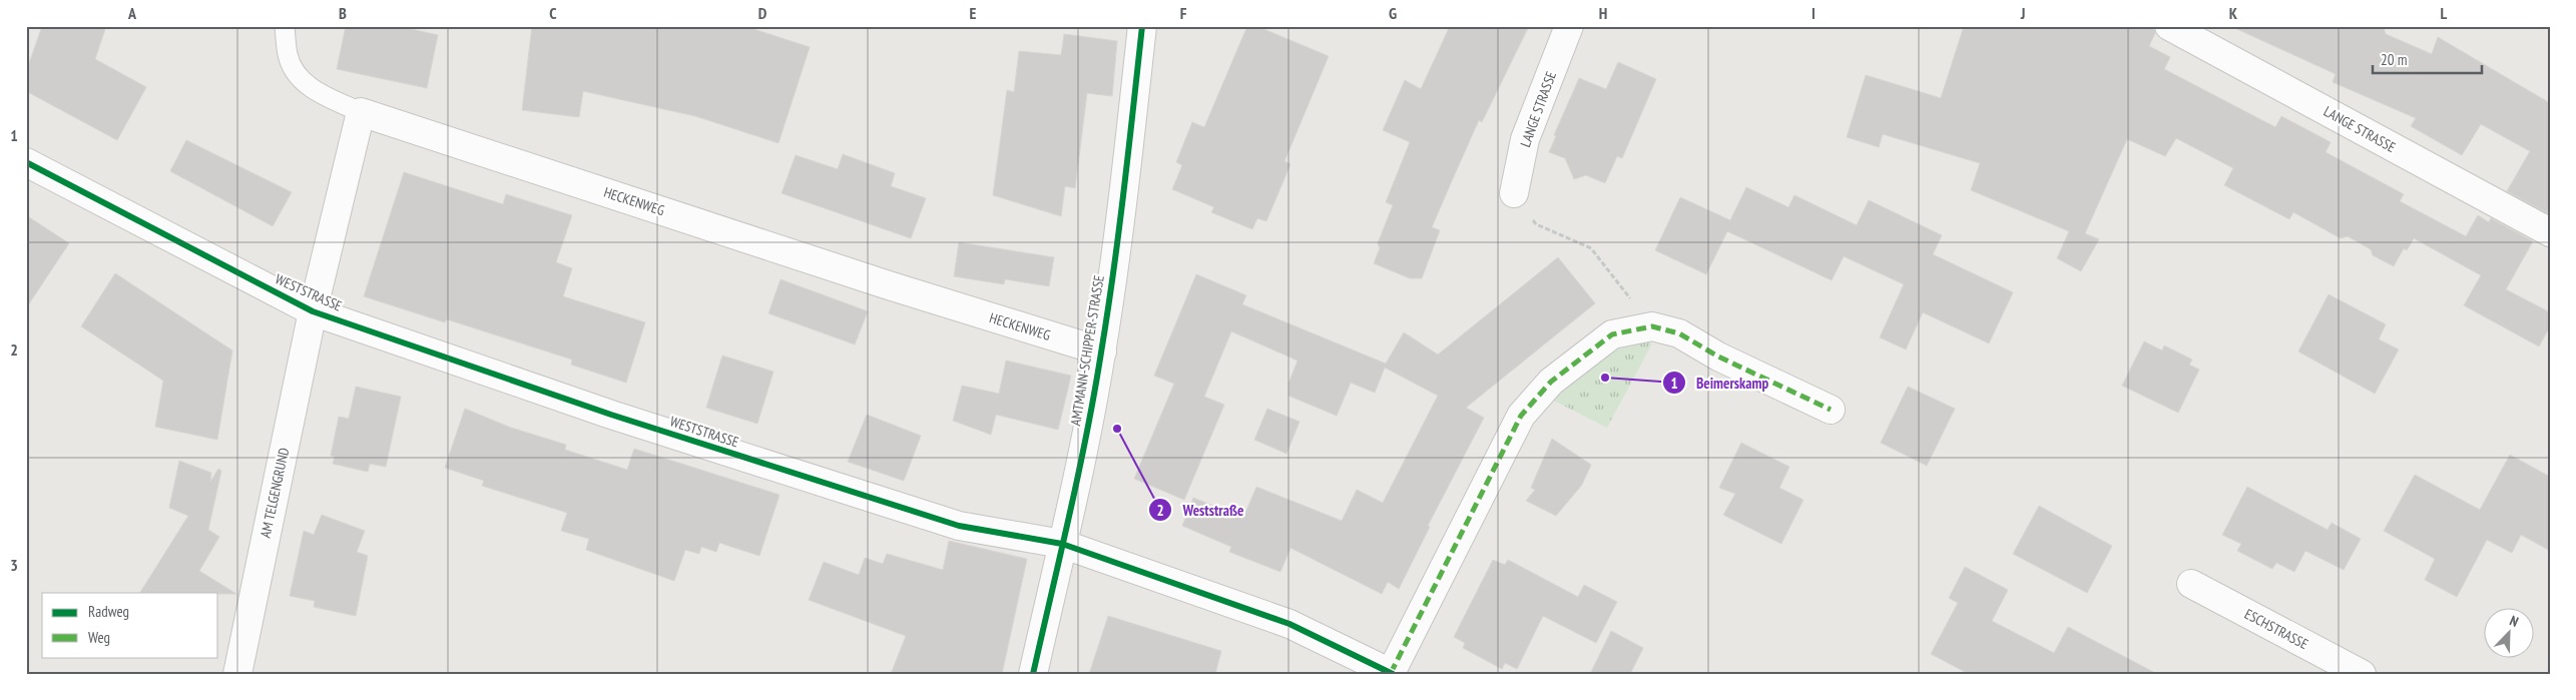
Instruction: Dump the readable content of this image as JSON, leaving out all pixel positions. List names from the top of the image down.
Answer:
{
  "streets": {
    "street": [
      "LANGE STRASSE",
      "HECKENWEG",
      "WESTSTRASSE",
      "AMTMANN-SCHIPPER-STRASSE",
      "AM TELGENGRUND",
      "ESCHSTRASSE"
    ]
  },
  "crossings": [
    ["HECKENWEG", "AMTMANN-SCHIPPER-STRASSE"],
    ["WESTSTRASSE", "AMTMANN-SCHIPPER-STRASSE"],
    ["WESTSTRASSE", "AM TELGENGRUND"]
  ],
  "places": ["Beimerskamp", "Weststraße"],
  "legend": ["Radweg", "Weg"],
  "scale_bar": "20 m",
  "north": "top right",
  "grid": {
    "columns": [
      "A",
      "B",
      "C",
      "D",
      "E",
      "F",
      "G",
      "H",
      "I",
      "J",
      "K",
      "L"
    ],
    "rows": ["1", "2", "3"]
  }
}
